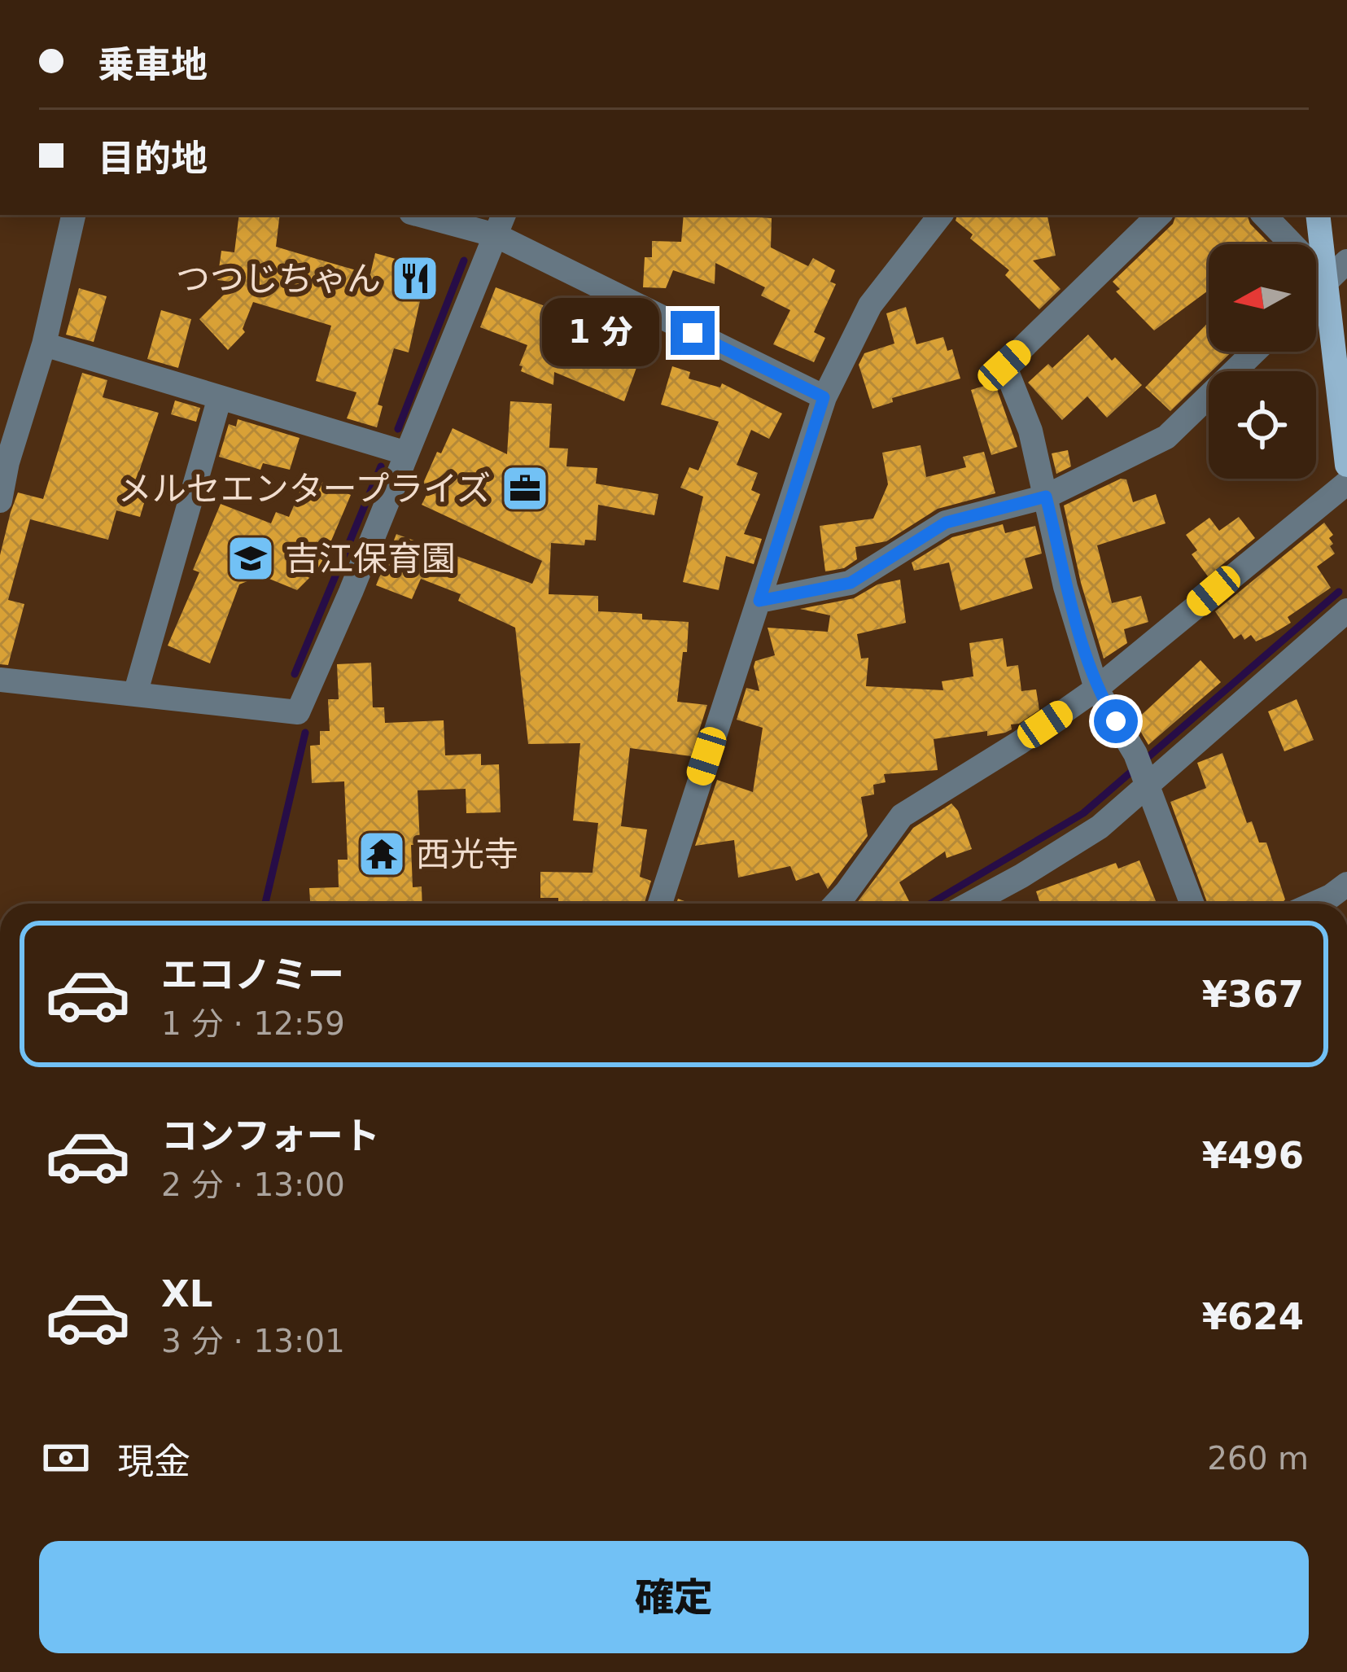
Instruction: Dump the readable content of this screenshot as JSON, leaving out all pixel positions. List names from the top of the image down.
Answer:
{
  "places": {
    "restaurant": ["つつじちゃん"],
    "office": ["メルセエンタープライズ"],
    "school or university": ["吉江保育園"],
    "temple": ["西光寺"]
  },
  "north": "left",
  "page": {
    "banner": ["乗車地", "目的地"],
    "bubble": "1 分",
    "list": [
      {
        "name": "エコノミー",
        "note": "1 分 · 12:59",
        "value": "¥367"
      },
      {
        "name": "コンフォート",
        "note": "2 分 · 13:00",
        "value": "¥496"
      },
      {
        "name": "XL",
        "note": "3 分 · 13:01",
        "value": "¥624"
      }
    ],
    "pay": ["現金", "260 m"],
    "buttons": "確定"
  }
}
